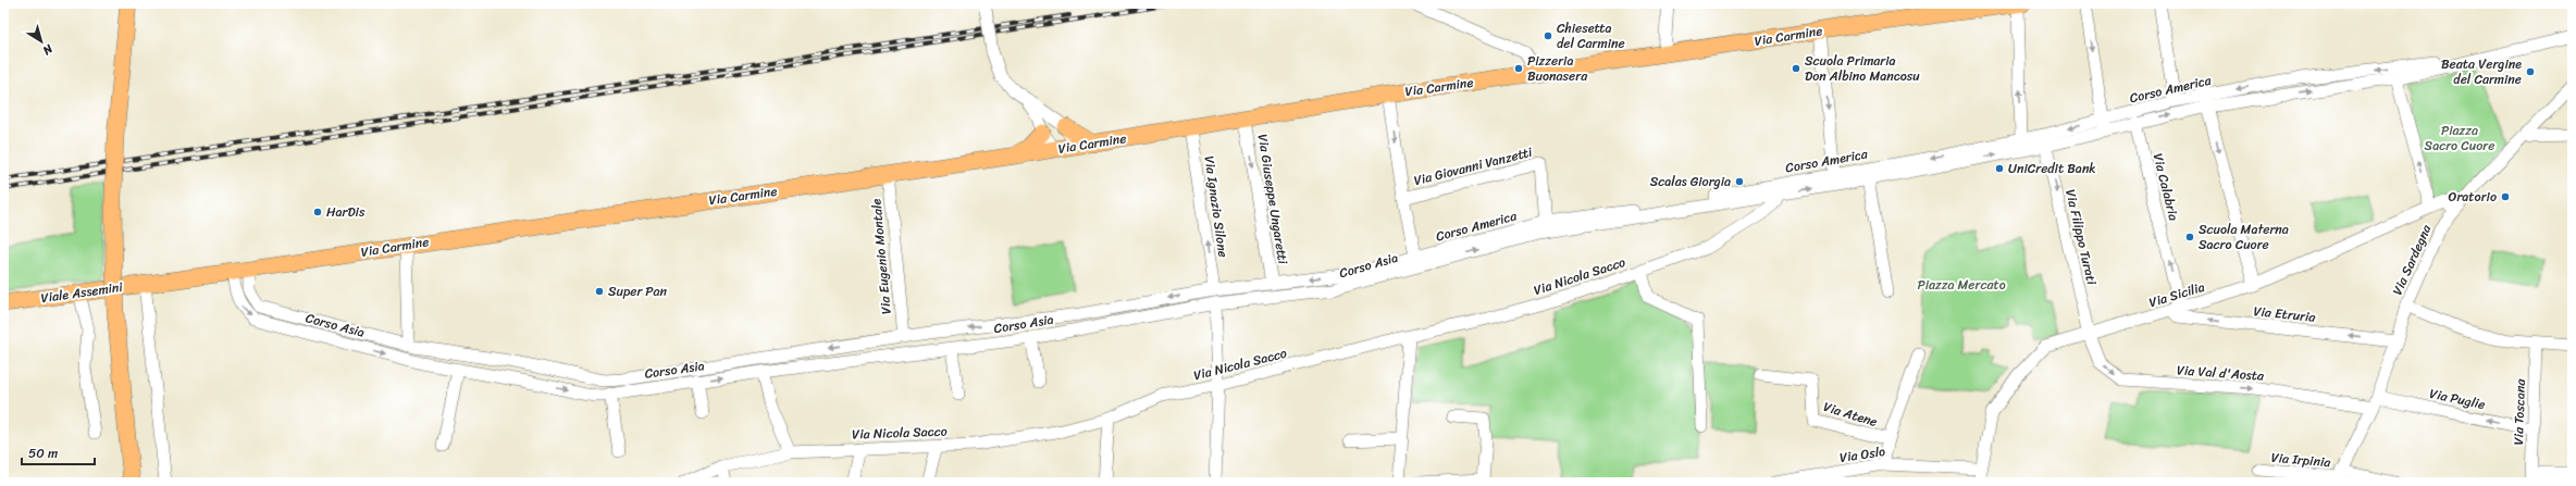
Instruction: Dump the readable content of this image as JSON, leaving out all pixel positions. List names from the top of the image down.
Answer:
{
  "streets": {
    "main road": ["Via Carmine", "Viale Assemini"],
    "street": [
      "Corso America",
      "Via Giovanni Vanzetti",
      "Via Calabria",
      "Via Giuseppe Ungaretti",
      "Via Ignazio Silone",
      "Via Filippo Turati",
      "Via Eugenio Montale",
      "Via Sardegna",
      "Corso Asia",
      "Via Nicola Sacco",
      "Via Sicilia",
      "Via Etruria",
      "Via Val d'Aosta",
      "Via Puglie",
      "Via Toscana",
      "Via Atene",
      "Via Oslo",
      "Via Irpinia"
    ]
  },
  "crossings": [
    ["Via Carmine", "Via Giuseppe Ungaretti"],
    ["Via Carmine", "Via Ignazio Silone"],
    ["Via Carmine", "Via Eugenio Montale"],
    ["Via Carmine", "Corso Asia"],
    ["Via Carmine", "Viale Assemini"],
    ["Corso America", "Via Giovanni Vanzetti"],
    ["Corso America", "Via Calabria"],
    ["Corso America", "Via Filippo Turati"],
    ["Corso America", "Corso Asia"],
    ["Corso America", "Via Nicola Sacco"],
    ["Via Calabria", "Via Sicilia"],
    ["Via Calabria", "Via Etruria"],
    ["Via Giuseppe Ungaretti", "Corso Asia"],
    ["Via Ignazio Silone", "Corso Asia"],
    ["Via Filippo Turati", "Via Sicilia"],
    ["Via Filippo Turati", "Via Val d'Aosta"],
    ["Via Eugenio Montale", "Corso Asia"],
    ["Via Sardegna", "Via Sicilia"],
    ["Via Sardegna", "Via Etruria"],
    ["Via Sardegna", "Via Val d'Aosta"],
    ["Via Sardegna", "Via Puglie"],
    ["Via Sardegna", "Via Irpinia"],
    ["Via Sicilia", "Via Etruria"],
    ["Via Sicilia", "Via Val d'Aosta"],
    ["Via Sicilia", "Via Oslo"],
    ["Via Val d'Aosta", "Via Puglie"],
    ["Via Puglie", "Via Toscana"]
  ],
  "one_way": [
    "Via Giuseppe Ungaretti",
    "Via Ignazio Silone",
    "Via Filippo Turati",
    "Via Etruria",
    "Via Val d'Aosta"
  ],
  "parks": ["Piazza Sacro Cuore", "Piazza Mercato"],
  "places": [
    "Chiesetta del Carmine",
    "Pizzeria Buonasera",
    "Scuola Primaria Don Albino Mancosu",
    "Beata Vergine del Carmine",
    "UniCredit Bank",
    "Scalas Giorgia",
    "Oratorio",
    "HarDis",
    "Scuola Materna Sacro Cuore",
    "Super Pan"
  ],
  "scale_bar": "50 m",
  "north": "bottom right"
}
